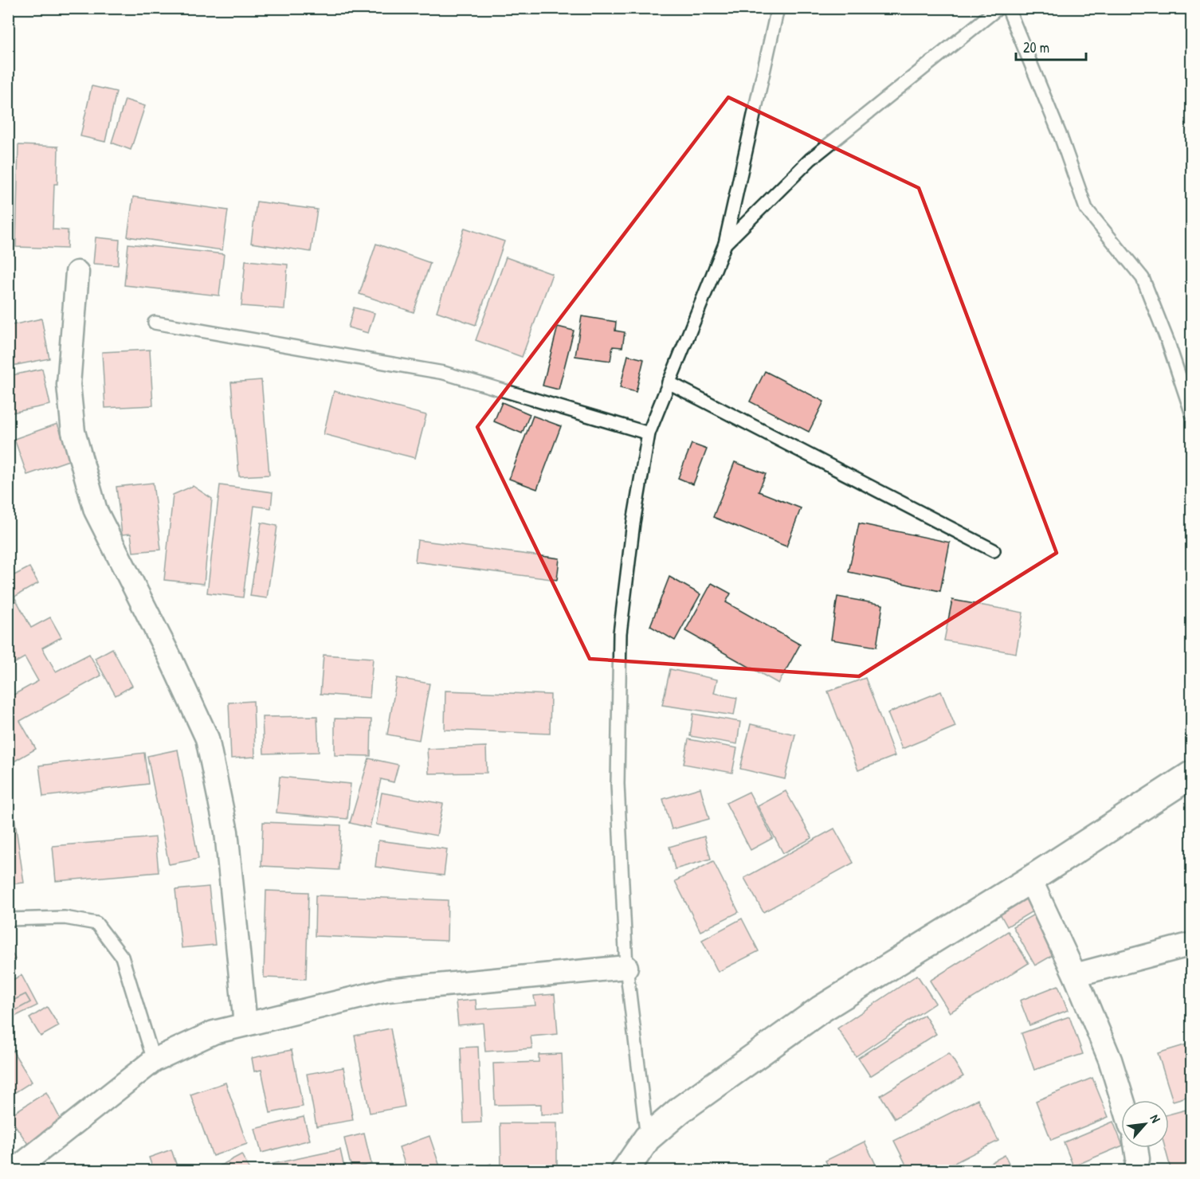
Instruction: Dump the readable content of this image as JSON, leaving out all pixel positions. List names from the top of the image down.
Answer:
{
  "scale_bar": "20 m",
  "north": "top right"
}
